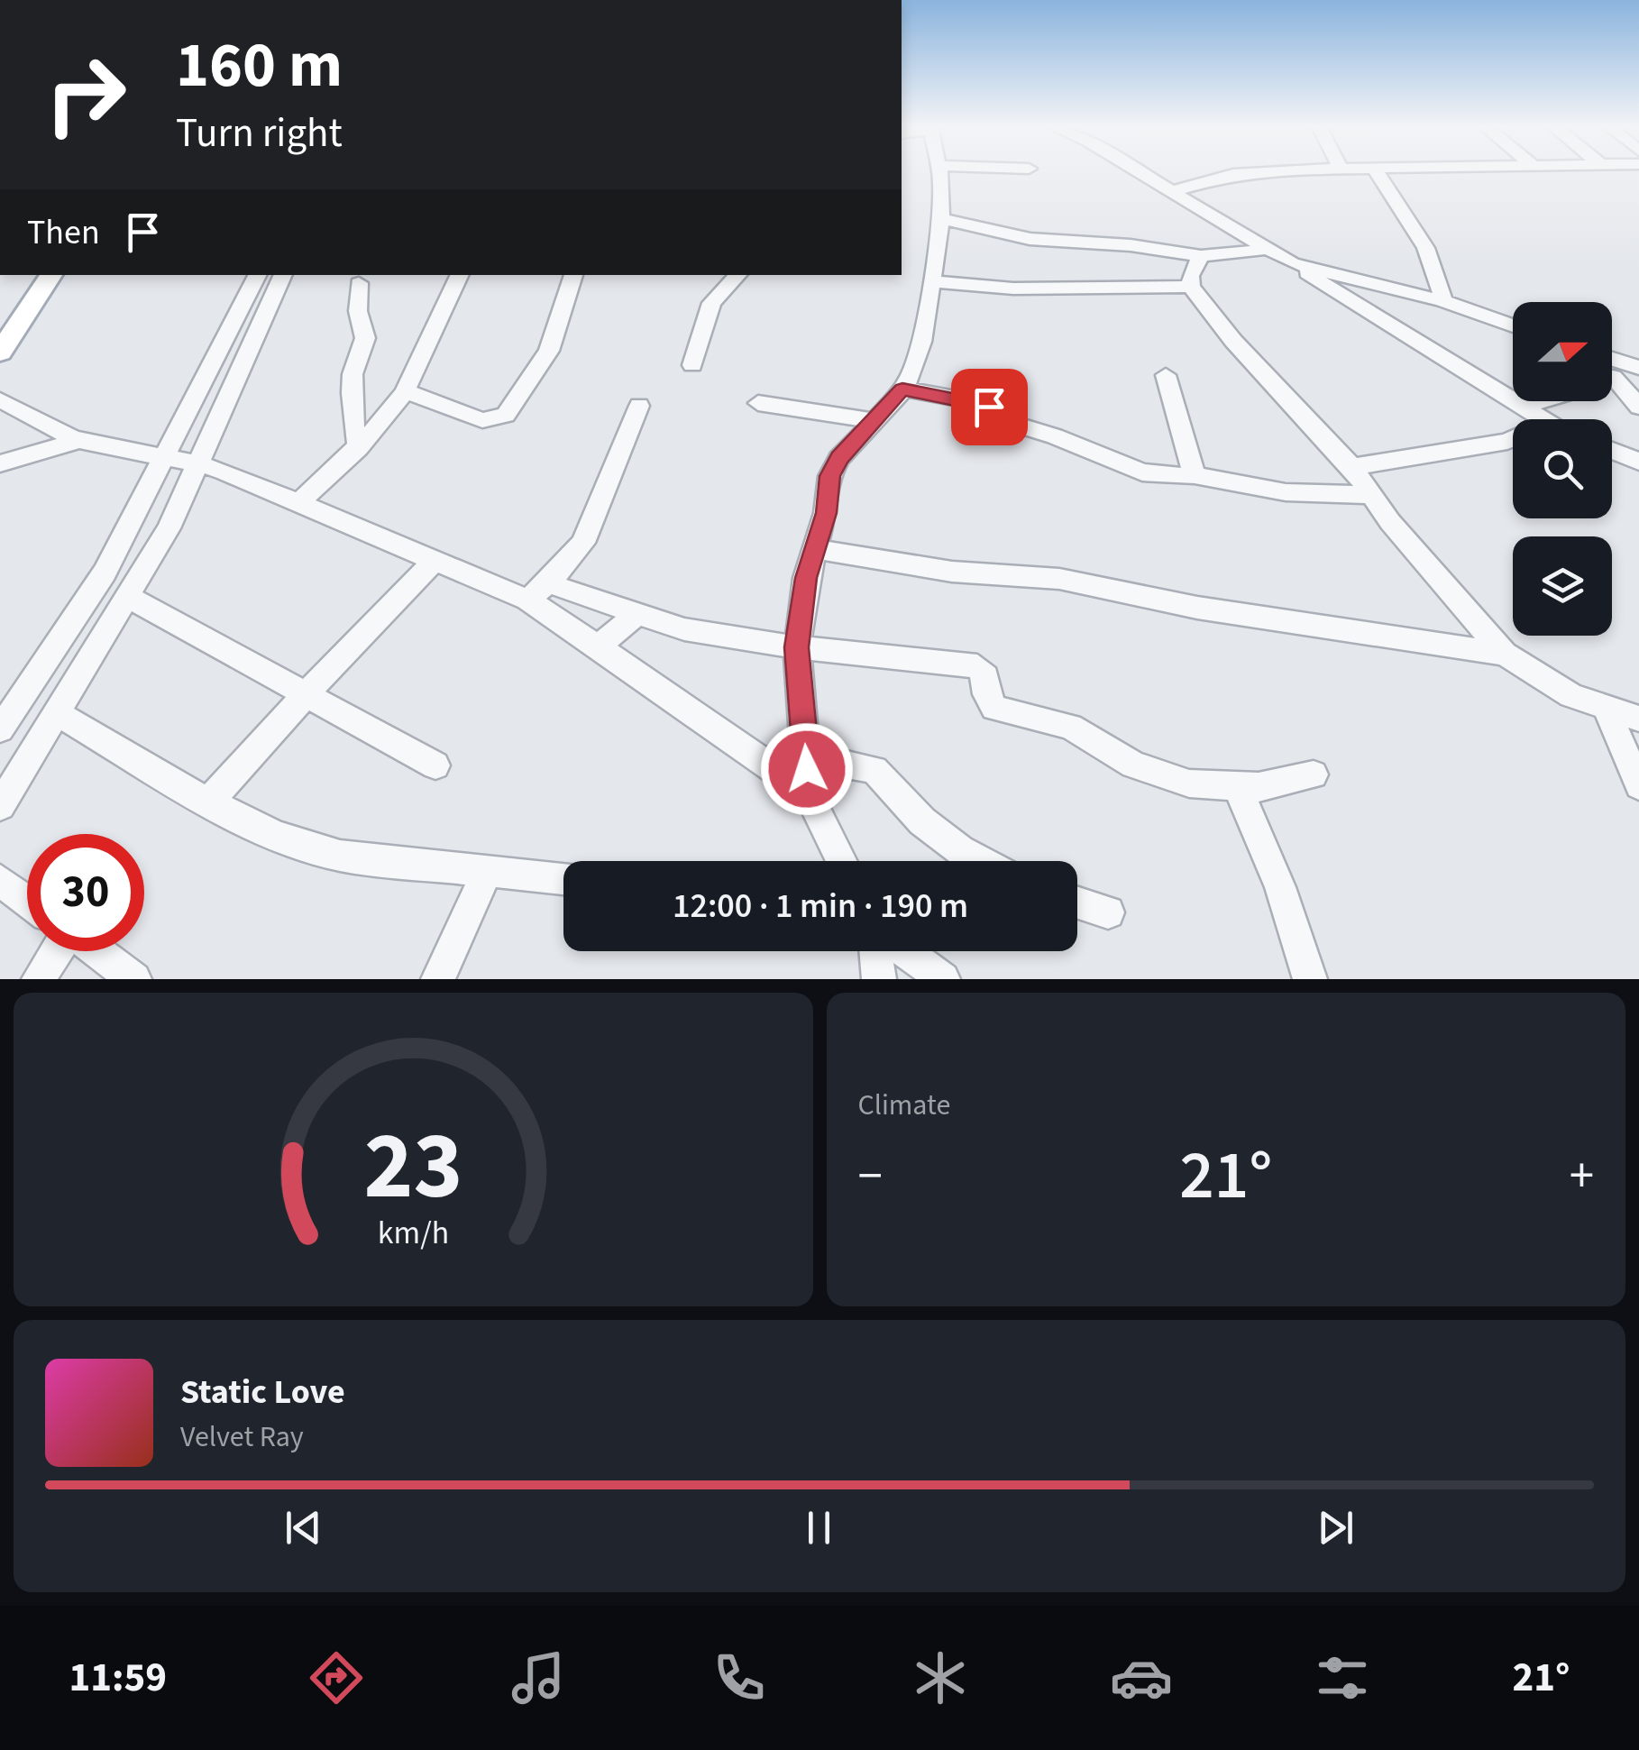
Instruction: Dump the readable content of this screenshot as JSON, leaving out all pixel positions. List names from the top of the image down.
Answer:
{
  "north": "right",
  "page": {
    "turn": ["160 m", "Turn right"],
    "then": "Then",
    "limit": "30",
    "trip": "12:00 · 1 min · 190 m",
    "tile": "Climate",
    "heat": ["−", "21°", "+"],
    "song": ["Static Love", "Velvet Ray"],
    "tabs": ["11:59", "21°"],
    "gauge": ["23", "km/h"]
  }
}
